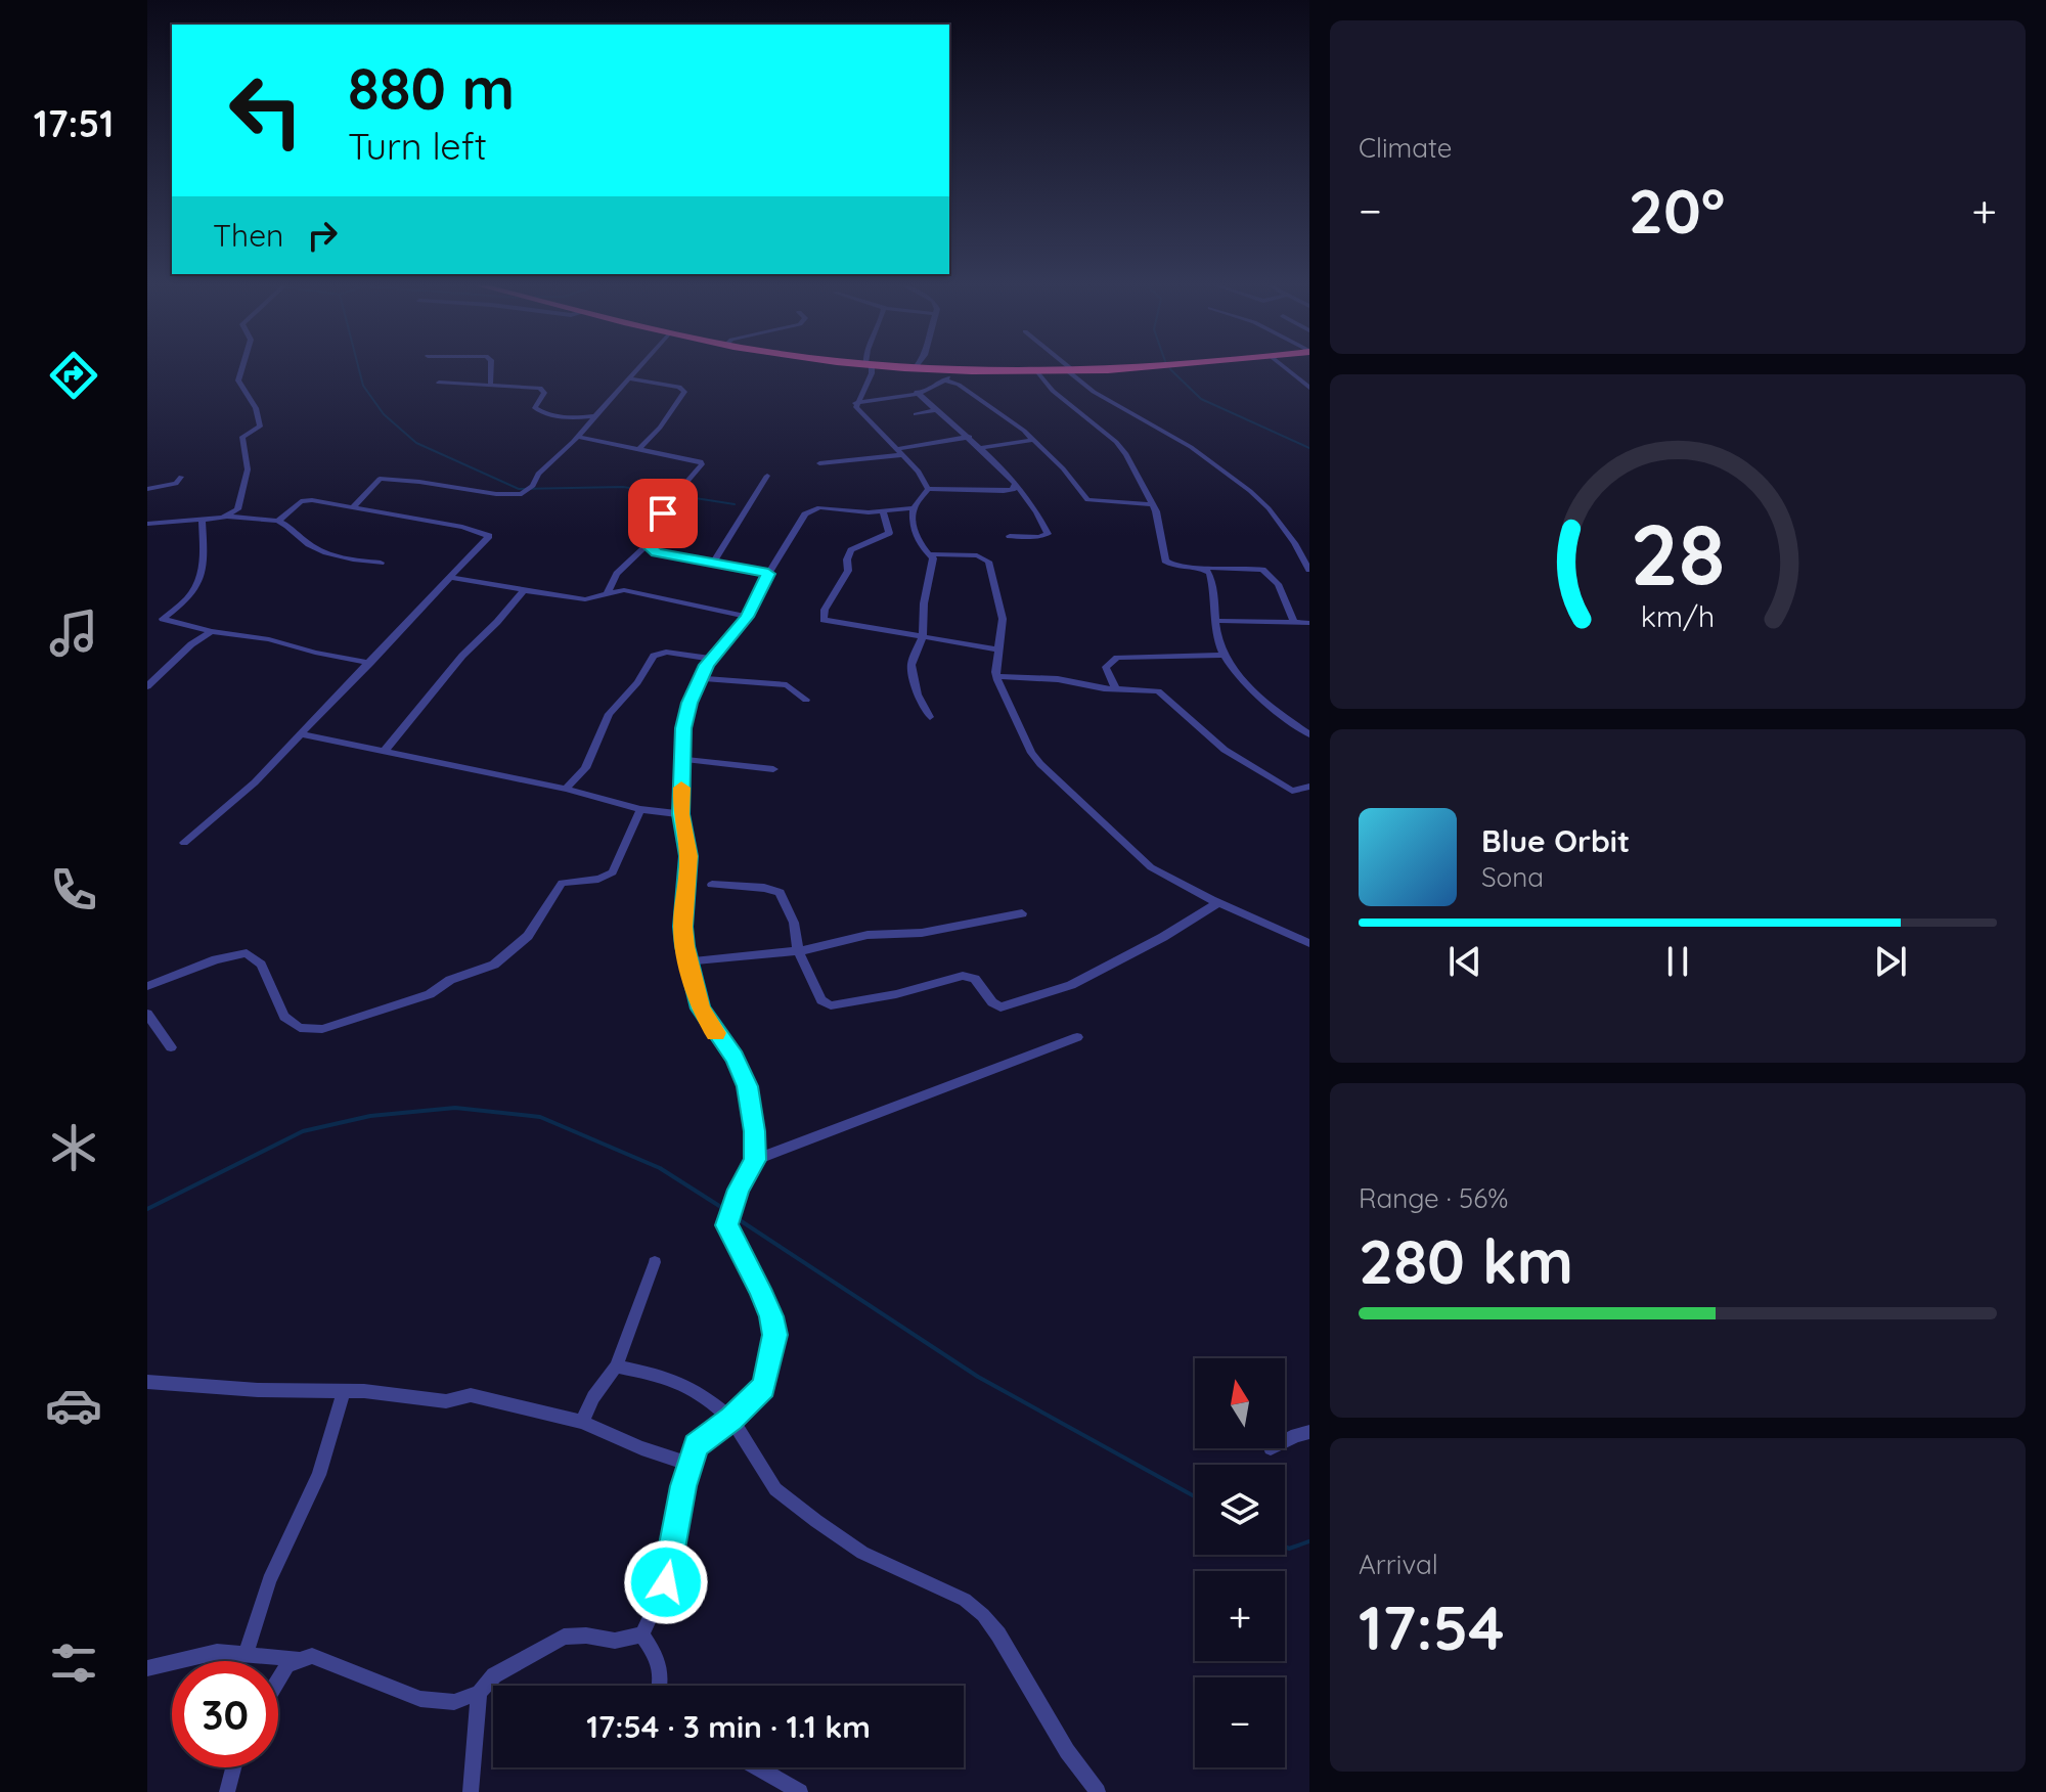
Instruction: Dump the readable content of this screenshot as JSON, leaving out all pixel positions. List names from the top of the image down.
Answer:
{
  "north": "top",
  "page": {
    "tabs": "17:51",
    "tile": [
      "Climate",
      ["Range · 56%", "280 km"],
      ["Arrival", "17:54"]
    ],
    "turn": ["880 m", "Turn left"],
    "heat": ["−", "20°", "+"],
    "then": "Then",
    "song": ["Blue Orbit", "Sona"],
    "map_buttons": ["+", "−"],
    "limit": "30",
    "trip": "17:54 · 3 min · 1.1 km",
    "gauge": ["28", "km/h"]
  }
}
